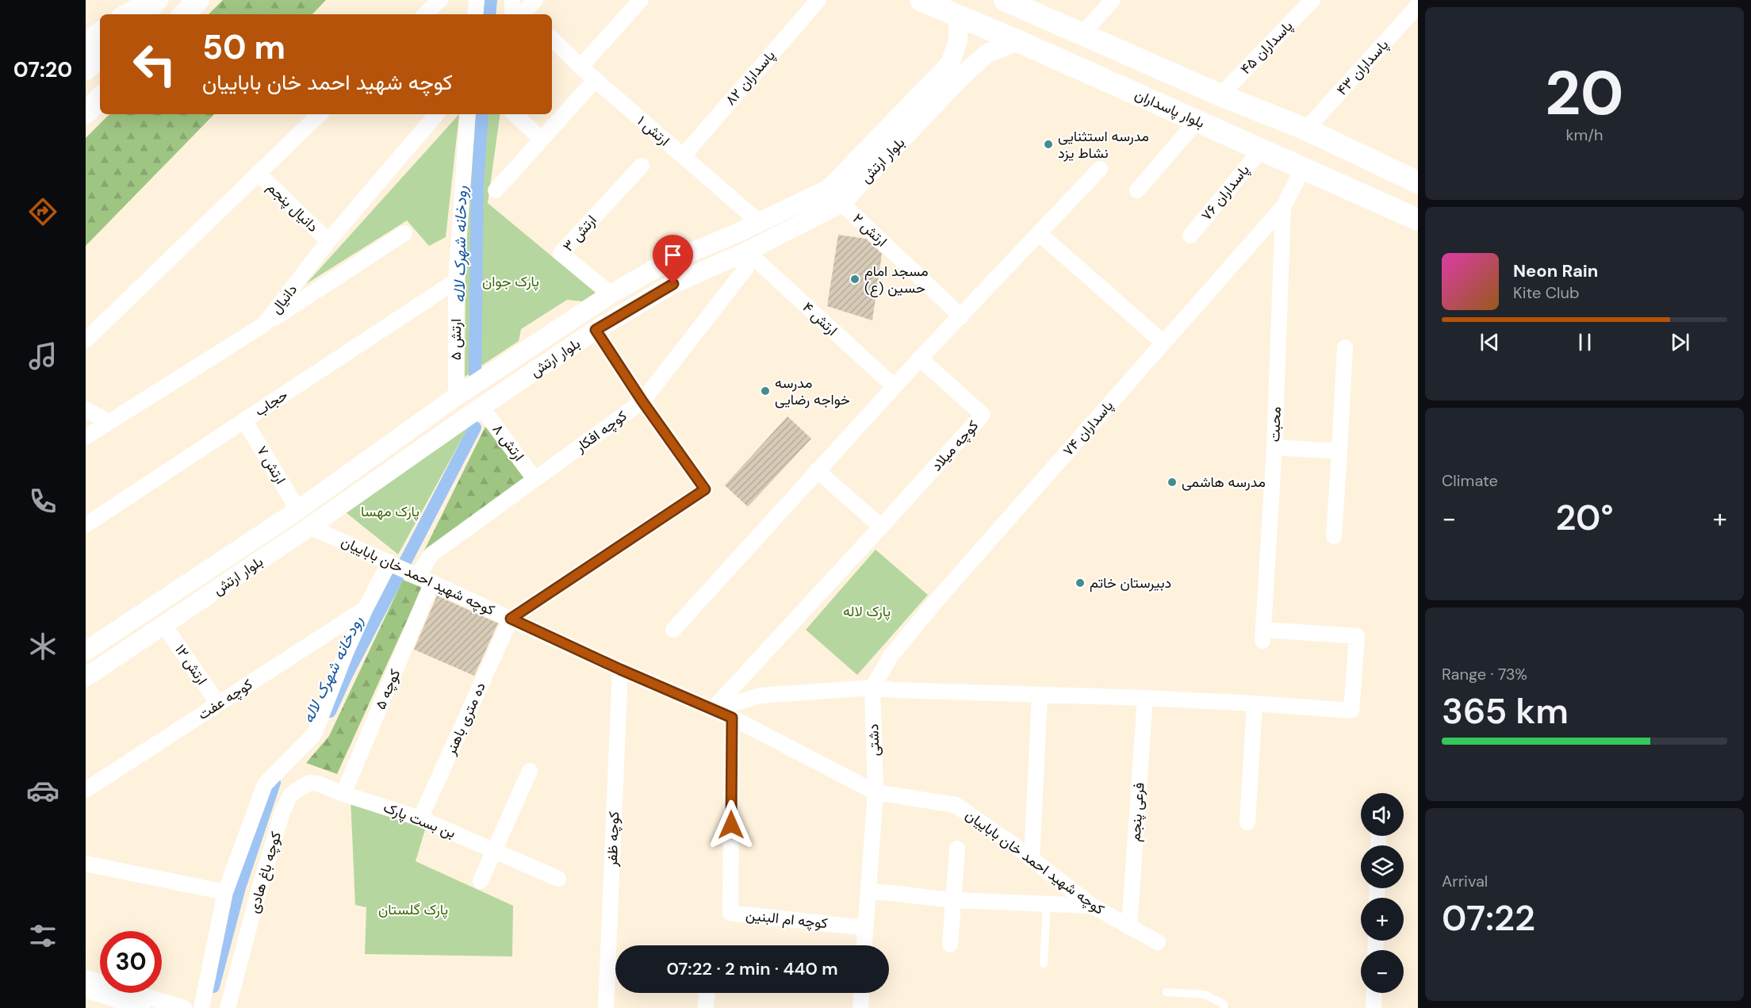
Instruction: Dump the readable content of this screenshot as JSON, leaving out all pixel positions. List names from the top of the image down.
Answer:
{
  "streets": {
    "main road": ["بلوار پاسداران"],
    "street": [
      "پاسداران ۴۵",
      "پاسداران ۴۳",
      "پاسداران ۸۲",
      "ارتش ۱",
      "بلوار ارتش",
      "پاسداران ۷۶",
      "دانیال پنجم",
      "ارتش ۲",
      "ارتش ۳",
      "دانیال",
      "ارتش ۴",
      "ارتش ۵",
      "حجاب",
      "محبت",
      "پاسداران ۷۴",
      "کوچه افکار",
      "ارتش ۸",
      "کوچه میلاد",
      "ارتش ۷",
      "کوچه شهید احمد خان باباییان",
      "ارتش ۱۲",
      "کوچه ۵",
      "کوچه عفت",
      "ده متری باهنر",
      "دشتی",
      "فرعی پنجم",
      "بن بست پارک",
      "کوچه ظفر",
      "کوچه باغ هادی",
      "کوچه ام البنین"
    ]
  },
  "crossings": [
    ["پاسداران ۸۲", "ارتش ۱"],
    ["بلوار پاسداران", "بلوار ارتش"],
    ["بلوار پاسداران", "پاسداران ۷۶"],
    ["بلوار پاسداران", "پاسداران ۷۴"],
    ["ارتش ۱", "بلوار ارتش"],
    ["بلوار ارتش", "ارتش ۲"],
    ["بلوار ارتش", "ارتش ۳"],
    ["بلوار ارتش", "ارتش ۴"],
    ["بلوار ارتش", "ارتش ۵"],
    ["بلوار ارتش", "کوچه افکار"],
    ["بلوار ارتش", "ارتش ۸"],
    ["بلوار ارتش", "ارتش ۷"],
    ["بلوار ارتش", "کوچه شهید احمد خان باباییان"],
    ["بلوار ارتش", "ارتش ۱۲"],
    ["دانیال پنجم", "دانیال"],
    ["ارتش ۴", "کوچه افکار"],
    ["ارتش ۵", "حجاب"],
    ["حجاب", "ارتش ۷"],
    ["محبت", "پاسداران ۷۴"],
    ["پاسداران ۷۴", "دشتی"],
    ["کوچه افکار", "ارتش ۸"],
    ["کوچه افکار", "کوچه شهید احمد خان باباییان"],
    ["کوچه میلاد", "کوچه شهید احمد خان باباییان"],
    ["کوچه شهید احمد خان باباییان", "کوچه ۵"],
    ["کوچه شهید احمد خان باباییان", "ده متری باهنر"],
    ["کوچه شهید احمد خان باباییان", "دشتی"],
    ["کوچه شهید احمد خان باباییان", "فرعی پنجم"],
    ["کوچه شهید احمد خان باباییان", "کوچه ظفر"],
    ["کوچه شهید احمد خان باباییان", "کوچه ام البنین"],
    ["ارتش ۱۲", "کوچه عفت"],
    ["کوچه ۵", "بن بست پارک"],
    ["کوچه ۵", "کوچه باغ هادی"],
    ["ده متری باهنر", "بن بست پارک"],
    ["دشتی", "کوچه ام البنین"],
    ["بن بست پارک", "کوچه باغ هادی"]
  ],
  "water": ["رودخانه شهرک لاله"],
  "parks": [
    "پارک جوان",
    "پارک مهسا",
    "پارک لاله",
    "پارک گلستان"
  ],
  "places": [
    "مدرسه استثنایی نشاط یزد",
    "مسجد امام حسین (ع)",
    "مدرسه خواجه رضایی",
    "مدرسه هاشمی",
    "دبیرستان خاتم"
  ],
  "page": {
    "tabs": "07:20",
    "tile": [
      ["20", "km/h"],
      "Climate",
      ["Range · 73%", "365 km"],
      ["Arrival", "07:22"]
    ],
    "turn": ["50 m", "کوچه شهید احمد خان باباییان"],
    "song": ["Neon Rain", "Kite Club"],
    "heat": ["−", "20°", "+"],
    "map_buttons": ["+", "−"],
    "limit": "30",
    "trip": "07:22 · 2 min · 440 m"
  }
}
